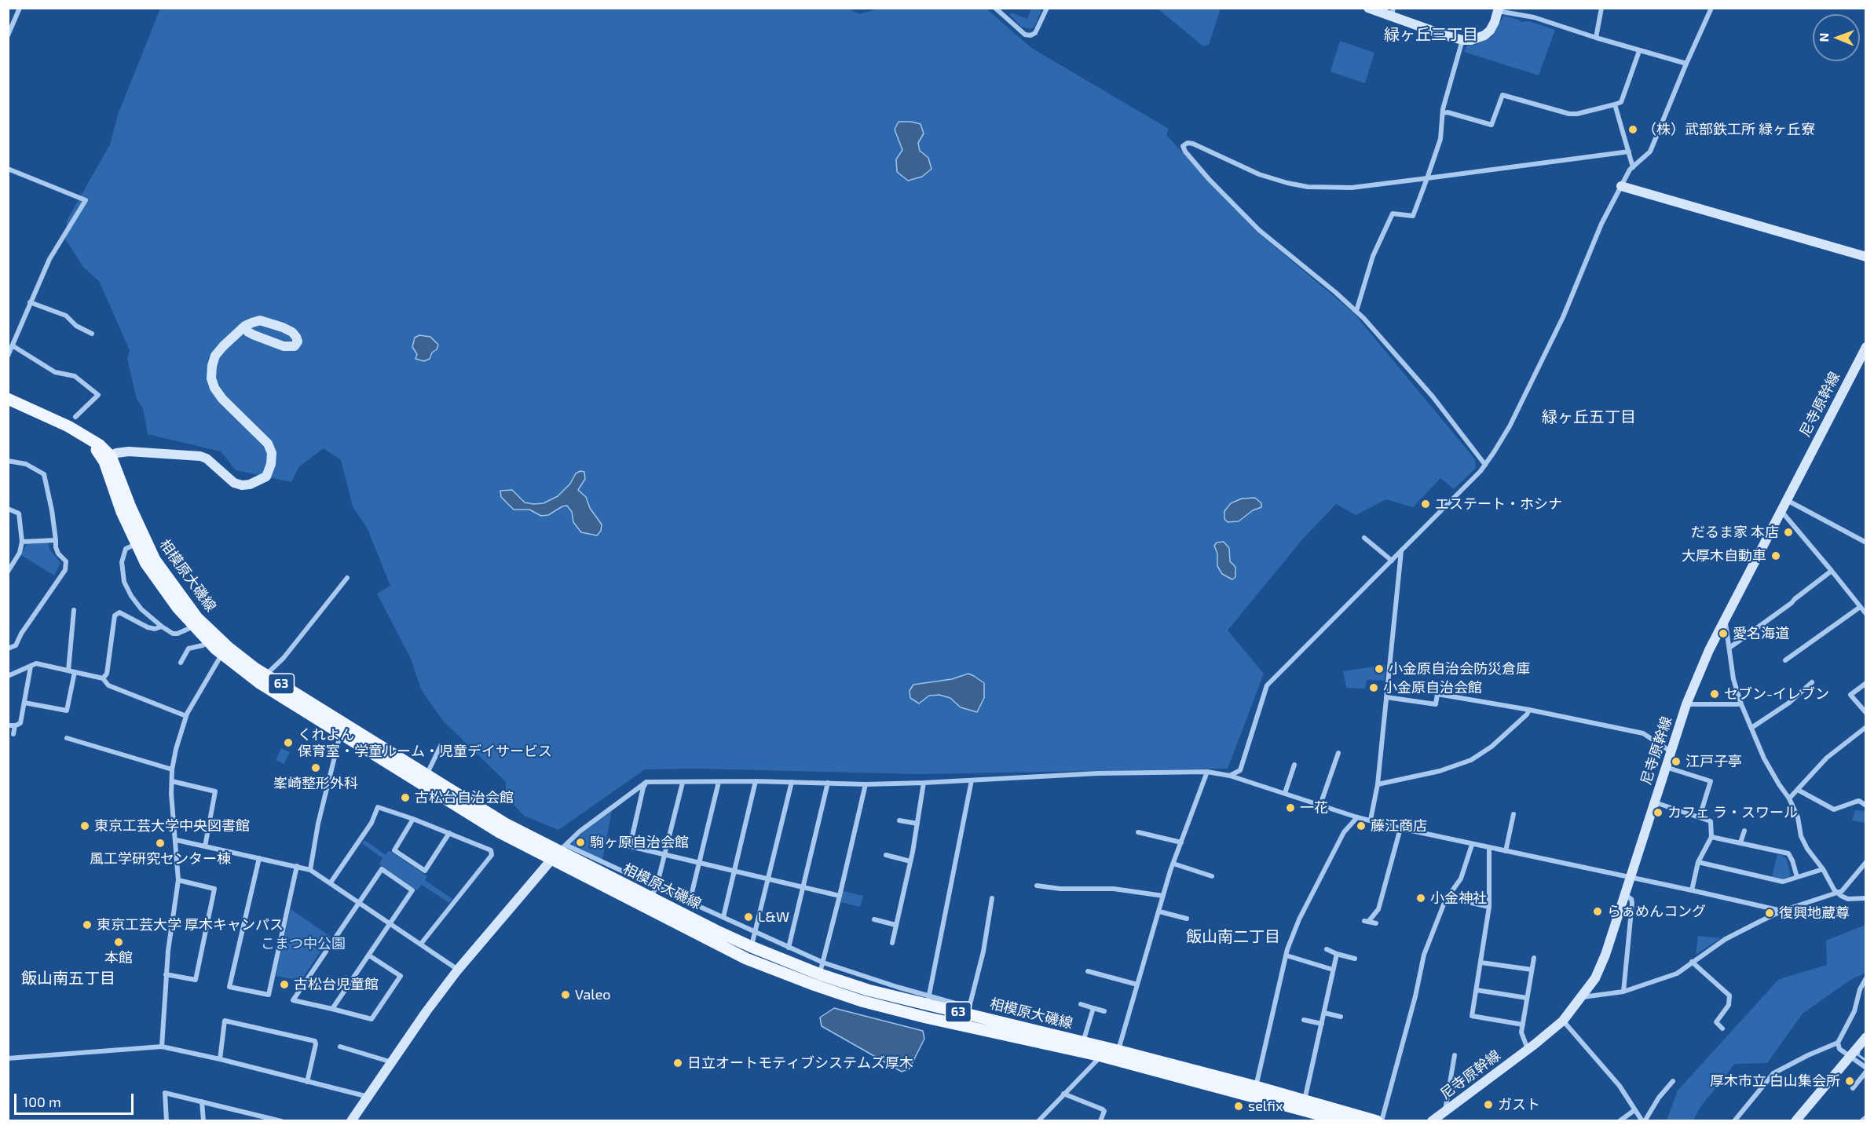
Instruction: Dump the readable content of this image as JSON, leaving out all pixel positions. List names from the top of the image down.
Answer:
{
  "streets": {
    "main road": ["相模原大磯線", "63"],
    "street": ["尼寺原幹線"]
  },
  "districts": [
    "緑ヶ丘三丁目",
    "緑ヶ丘五丁目",
    "飯山南二丁目",
    "飯山南五丁目"
  ],
  "parks": ["こまつ中公園"],
  "places": [
    "（株）武部鉄工所 緑ヶ丘寮",
    "エステート・ホシナ",
    "だるま家 本店",
    "大厚木自動車",
    "愛名海道",
    "小金原自治会防災倉庫",
    "小金原自治会館",
    "セブン-イレブン",
    "くれよん 保育室・学童ルーム・児童デイサービス",
    "江戸子亭",
    "峯崎整形外科",
    "古松台自治会館",
    "一花",
    "カフェ ラ・スワール",
    "東京工芸大学中央図書館",
    "藤江商店",
    "駒ヶ原自治会館",
    "風工学研究センター棟",
    "小金神社",
    "らぁめんコング",
    "復興地蔵尊",
    "L&W",
    "東京工芸大学 厚木キャンパス",
    "本館",
    "古松台児童館",
    "Valeo",
    "日立オートモティブシステムズ厚木",
    "厚木市立 白山集会所",
    "ガスト",
    "selfix"
  ],
  "scale_bar": "100 m",
  "north": "left"
}
